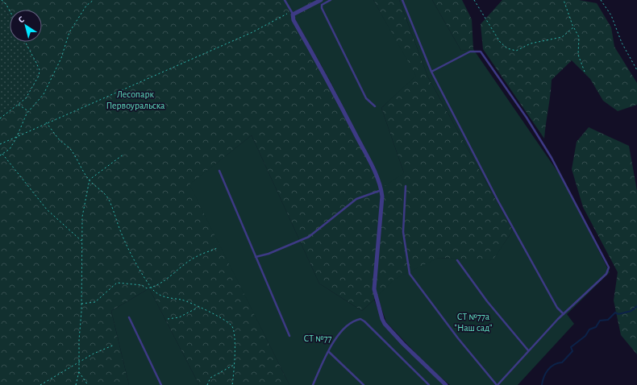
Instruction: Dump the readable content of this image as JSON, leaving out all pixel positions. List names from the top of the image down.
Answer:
{
  "parks": ["Лесопарк Первоуральска", "СТ №77а \"Наш сад\"", "СТ №77"],
  "north": "top left"
}
